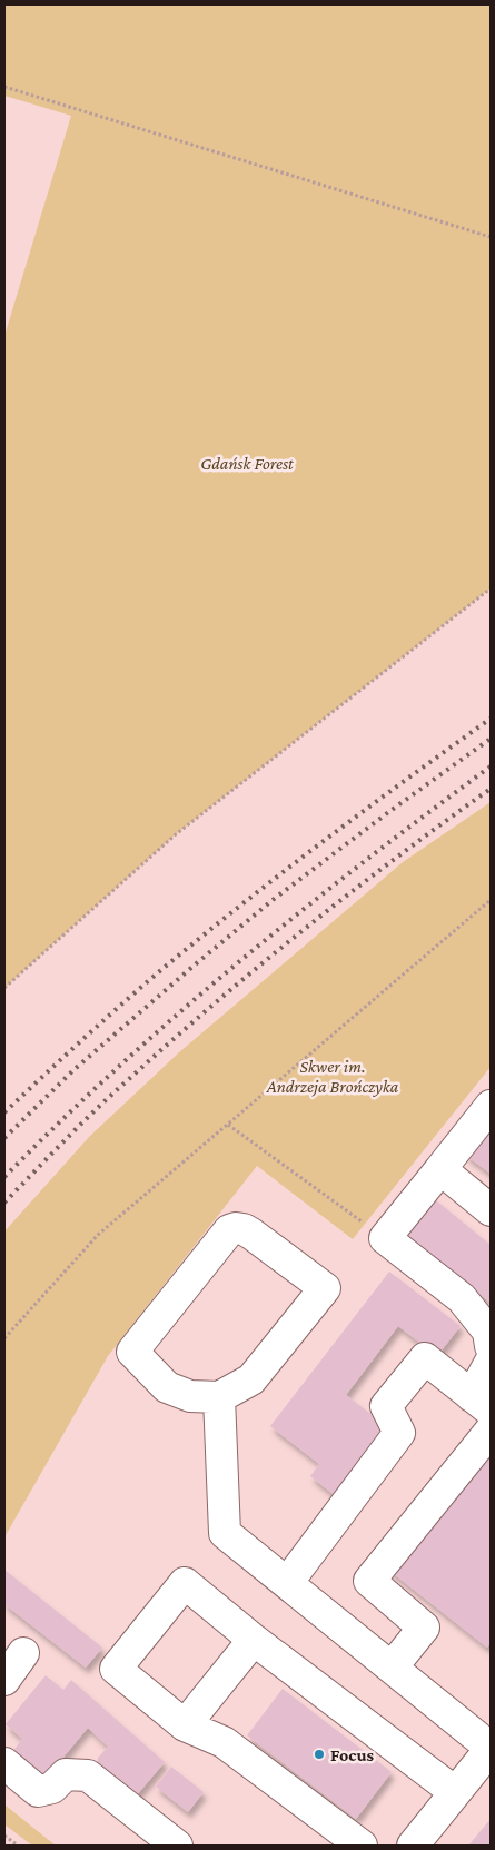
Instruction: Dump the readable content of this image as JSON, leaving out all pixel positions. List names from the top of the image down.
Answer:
{
  "parks": ["Gdańsk Forest", "Skwer im. Andrzeja Brończyka"],
  "places": ["Focus"]
}
